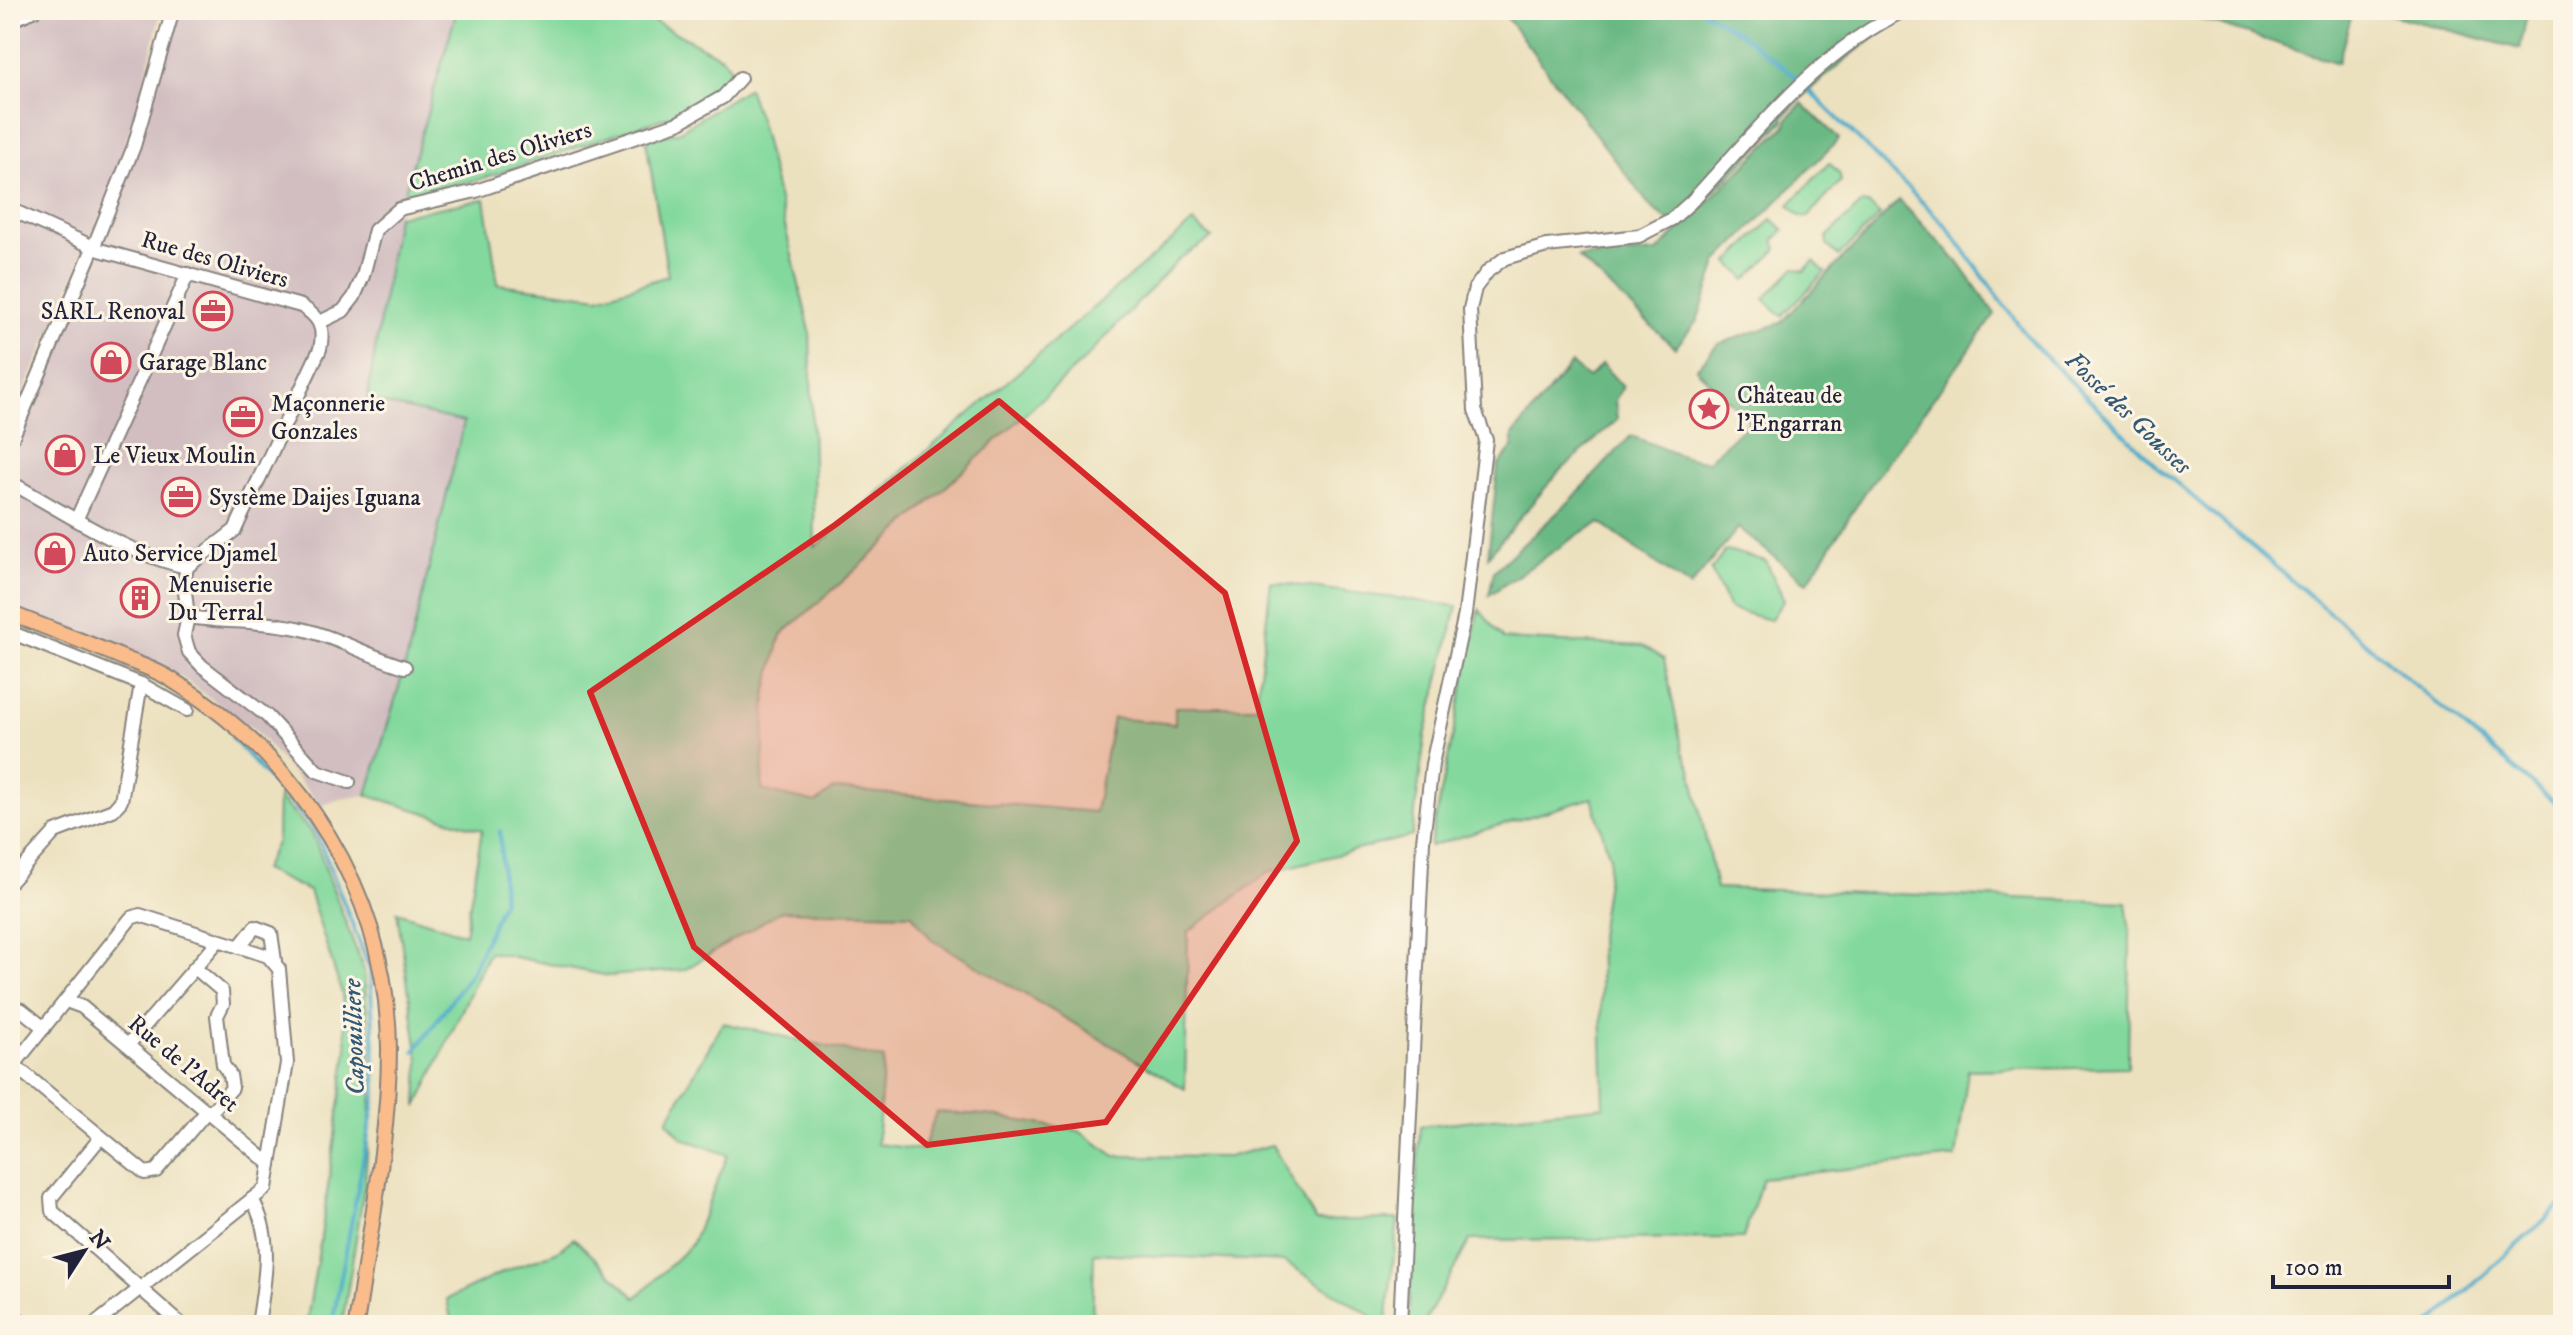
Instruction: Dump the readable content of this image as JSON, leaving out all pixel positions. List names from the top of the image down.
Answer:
{
  "streets": {
    "street": ["Chemin des Oliviers", "Rue des Oliviers", "Rue de l'Adret"]
  },
  "crossings": [
    ["Chemin des Oliviers", "Rue des Oliviers"]
  ],
  "water": ["Fossé des Gousses", "Capouilliere"],
  "places": {
    "office": ["SARL Renoval", "Maçonnerie Gonzales", "Système Daijes Iguana"],
    "shop": ["Garage Blanc", "Le Vieux Moulin", "Auto Service Djamel"],
    "place": ["Château de l'Engarran"],
    "building": ["Menuiserie Du Terral"]
  },
  "scale_bar": "100 m",
  "north": "top right"
}
